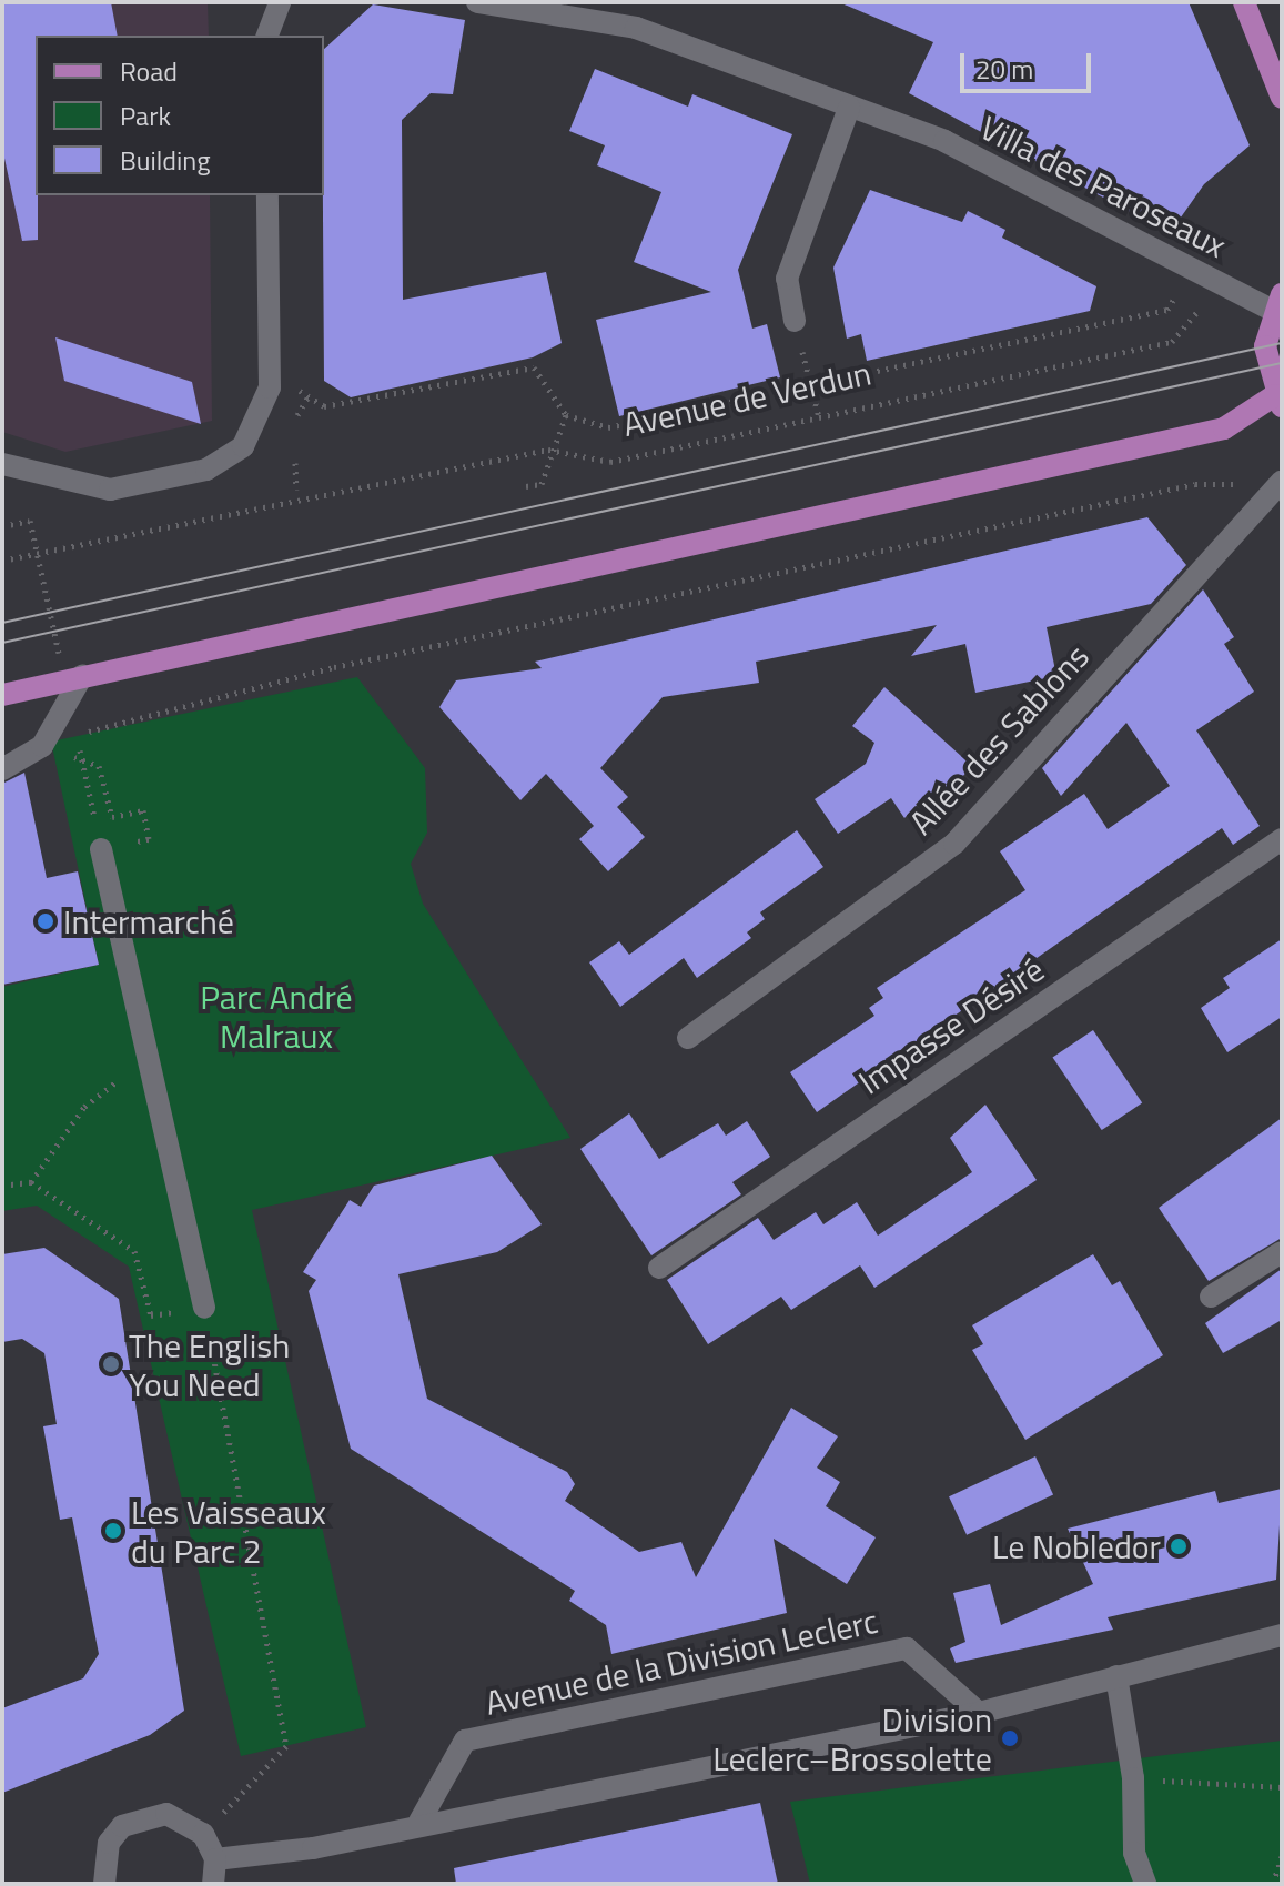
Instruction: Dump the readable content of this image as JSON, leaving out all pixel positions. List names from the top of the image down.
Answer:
{
  "streets": {
    "street": [
      "Villa des Paroseaux",
      "Allée des Sablons",
      "Impasse Désiré",
      "Avenue de la Division Leclerc"
    ],
    "path": ["Avenue de Verdun"]
  },
  "parks": ["Parc André Malraux"],
  "places": [
    "Intermarché",
    "The English You Need",
    "Les Vaisseaux du Parc 2",
    "Le Nobledor",
    "Division Leclerc–Brossolette"
  ],
  "legend": ["Road", "Park", "Building"],
  "scale_bar": "20 m"
}
